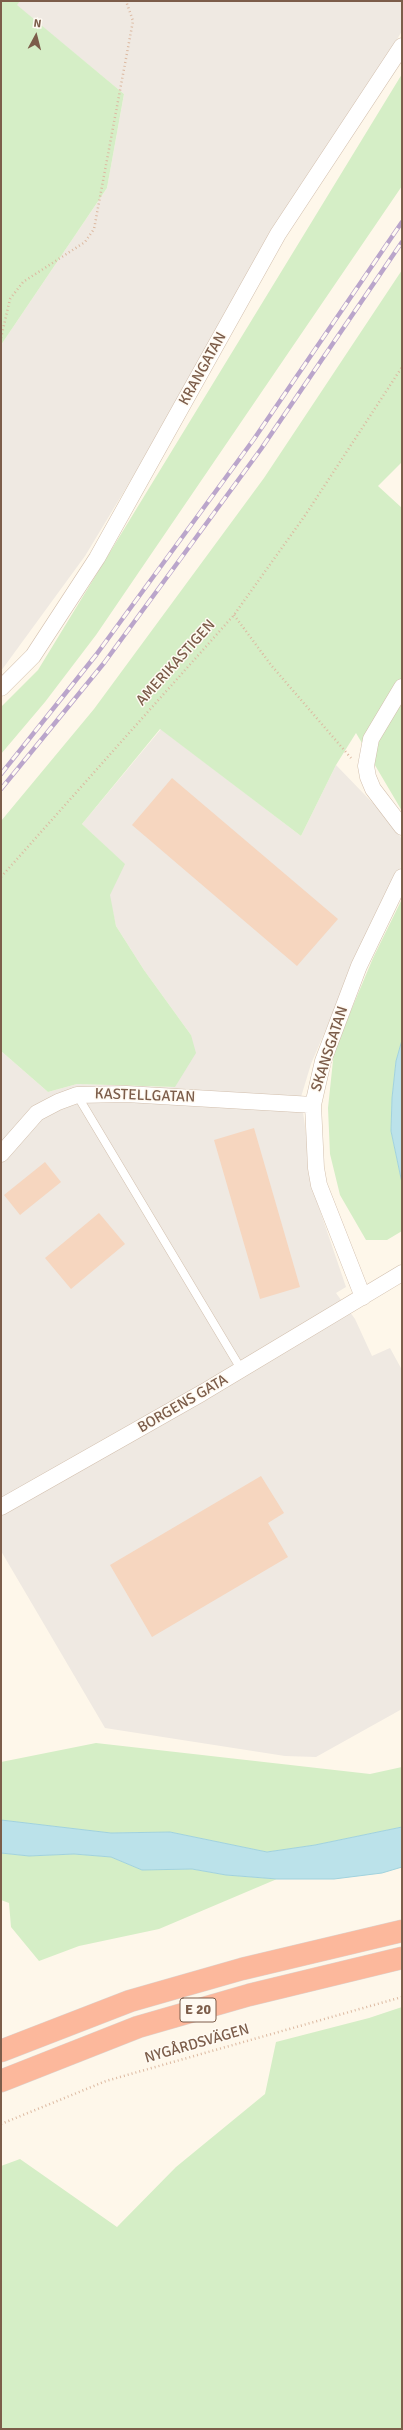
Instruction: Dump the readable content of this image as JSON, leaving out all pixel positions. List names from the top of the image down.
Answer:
{
  "streets": {
    "highway": ["E 20"],
    "street": [
      "KRANGATAN",
      "SKANSGATAN",
      "KASTELLGATAN",
      "BORGENS GATA"
    ],
    "path": ["AMERIKASTIGEN", "NYGÅRDSVÄGEN"]
  },
  "crossings": [
    ["SKANSGATAN", "KASTELLGATAN"],
    ["SKANSGATAN", "BORGENS GATA"]
  ],
  "north": "top"
}
